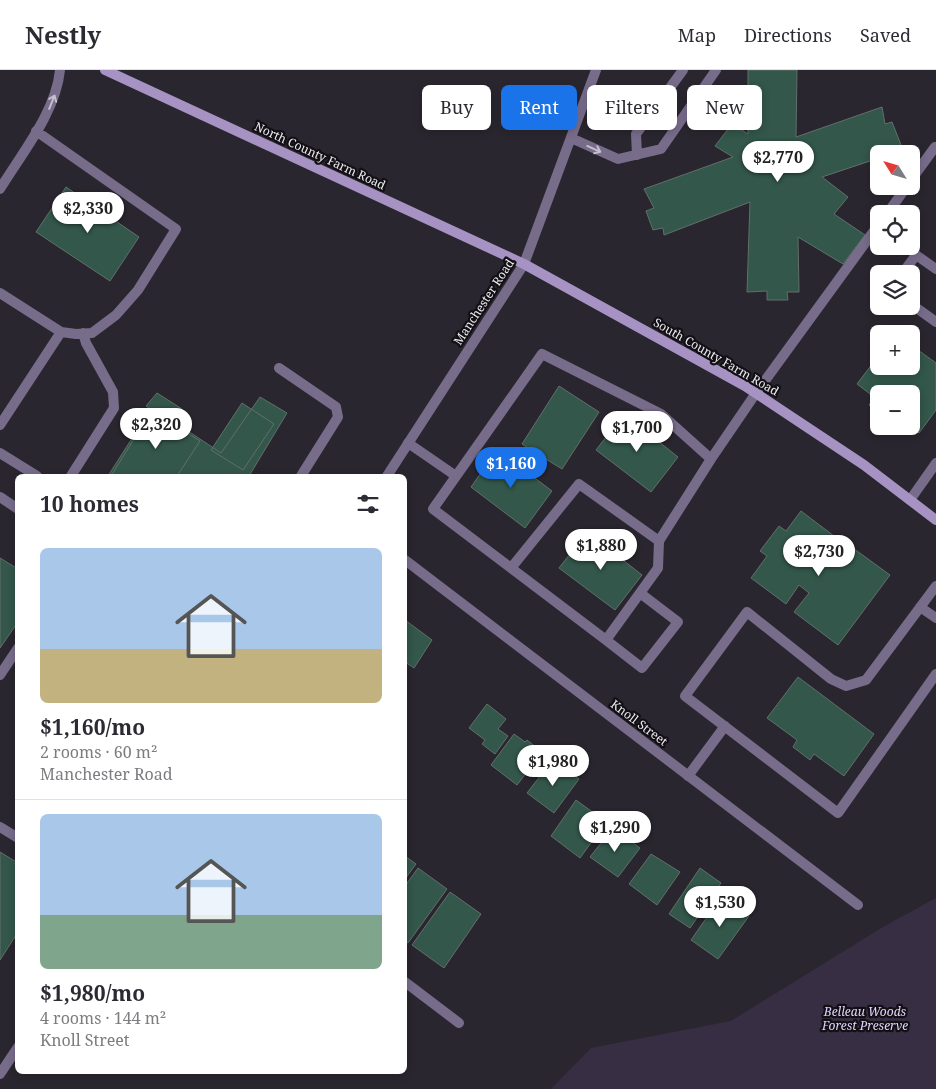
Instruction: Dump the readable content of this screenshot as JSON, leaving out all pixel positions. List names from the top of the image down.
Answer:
{
  "streets": {
    "main road": ["North County Farm Road", "South County Farm Road"],
    "street": ["Manchester Road", "Knoll Street"]
  },
  "crossings": [
    ["North County Farm Road", "Manchester Road"],
    ["North County Farm Road", "South County Farm Road"],
    ["Manchester Road", "South County Farm Road"]
  ],
  "parks": ["Belleau Woods Forest Preserve"],
  "north": "top left",
  "page": {
    "header": "Nestly",
    "nav": ["Map", "Directions", "Saved"],
    "chip": [
      "Buy",
      "Rent",
      "Filters",
      "New"
    ],
    "price": [
      "$2,770",
      "$2,330",
      "$2,320",
      "$1,700",
      "$1,160",
      "$1,880",
      "$2,730",
      "$1,980",
      "$1,290",
      "$1,530"
    ],
    "map_buttons": ["+", "−"],
    "heading": "10 homes",
    "list": [
      {
        "name": "$1,160/mo",
        "note": "2 rooms · 60 m² · Manchester Road"
      },
      {
        "name": "$1,980/mo",
        "note": "4 rooms · 144 m² · Knoll Street"
      }
    ]
  }
}
